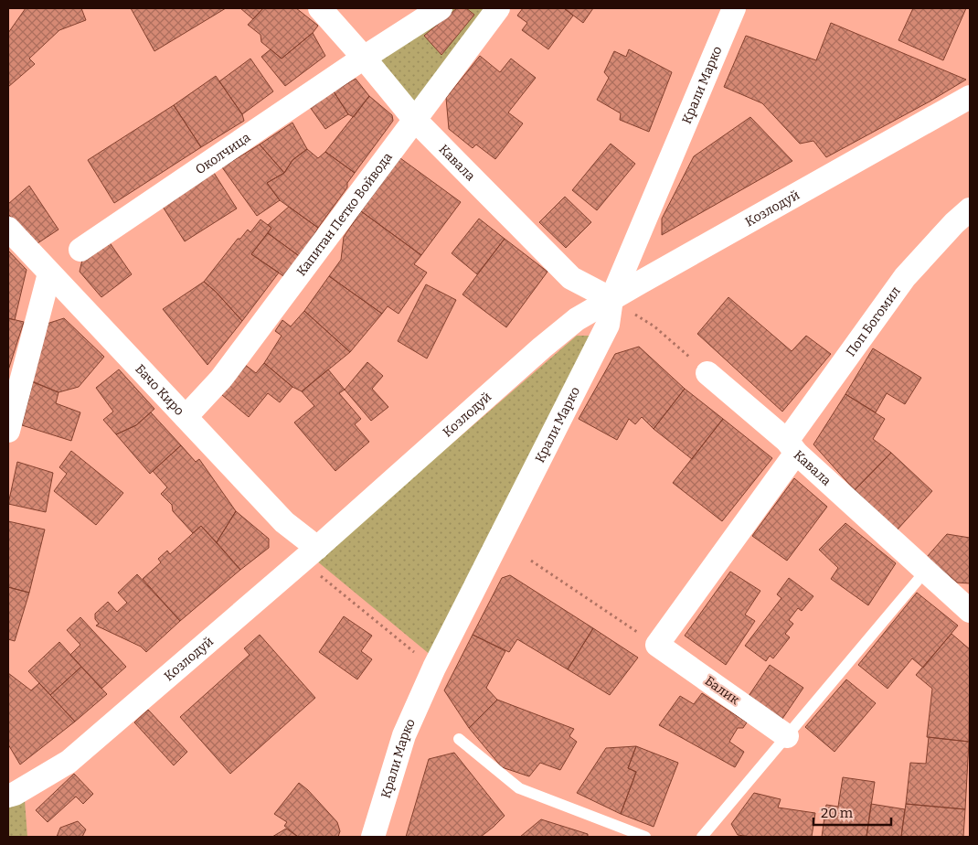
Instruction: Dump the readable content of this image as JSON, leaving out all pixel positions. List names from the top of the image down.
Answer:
{
  "streets": {
    "street": [
      "Крали Марко",
      "Околчица",
      "Кавала",
      "Козлодуй",
      "Капитан Петко Войвода",
      "Поп Богомил",
      "Бачо Киро",
      "Балик"
    ]
  },
  "crossings": [
    ["Крали Марко", "Кавала"],
    ["Крали Марко", "Козлодуй"],
    ["Околчица", "Кавала"],
    ["Кавала", "Козлодуй"],
    ["Кавала", "Капитан Петко Войвода"],
    ["Кавала", "Поп Богомил"],
    ["Козлодуй", "Бачо Киро"],
    ["Капитан Петко Войвода", "Бачо Киро"],
    ["Поп Богомил", "Балик"]
  ],
  "scale_bar": "20 m"
}
